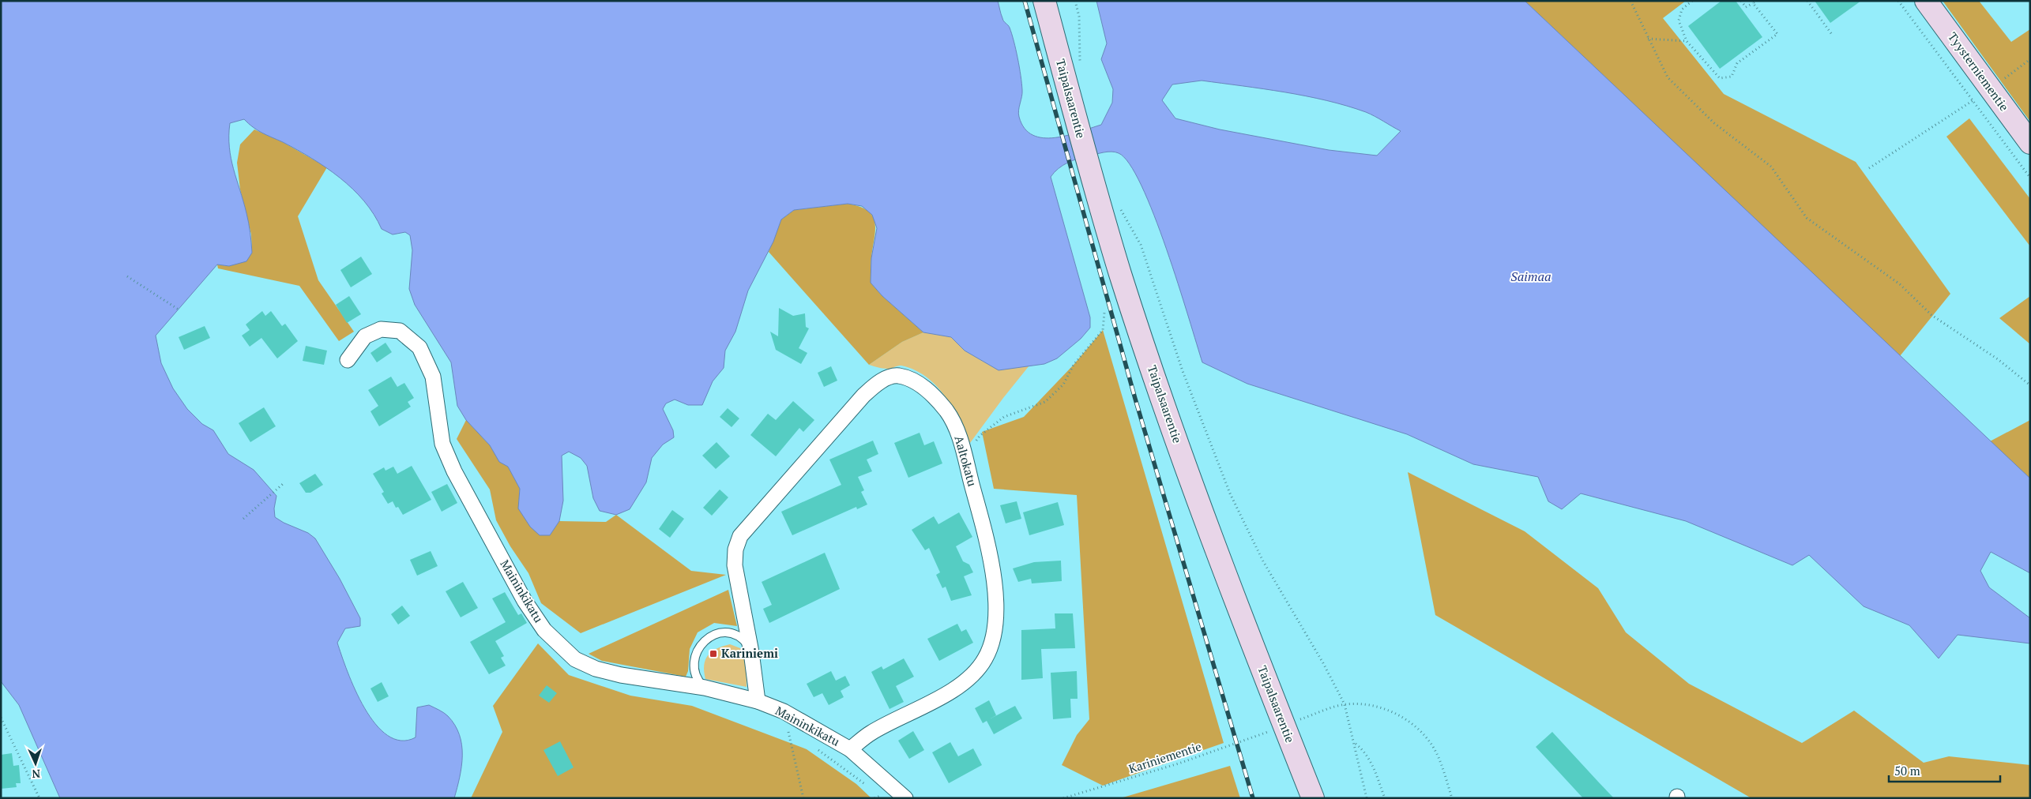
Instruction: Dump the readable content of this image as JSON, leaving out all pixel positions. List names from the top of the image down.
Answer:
{
  "streets": {
    "main road": ["Tyysterniementie", "Taipalsaarentie"],
    "street": ["Aaltokatu", "Maininkikatu"],
    "path": ["Kariniementie"]
  },
  "crossings": [
    ["Aaltokatu", "Maininkikatu"]
  ],
  "water": ["Saimaa"],
  "places": {
    "transit": ["Kariniemi"]
  },
  "scale_bar": "50 m",
  "north": "bottom"
}
